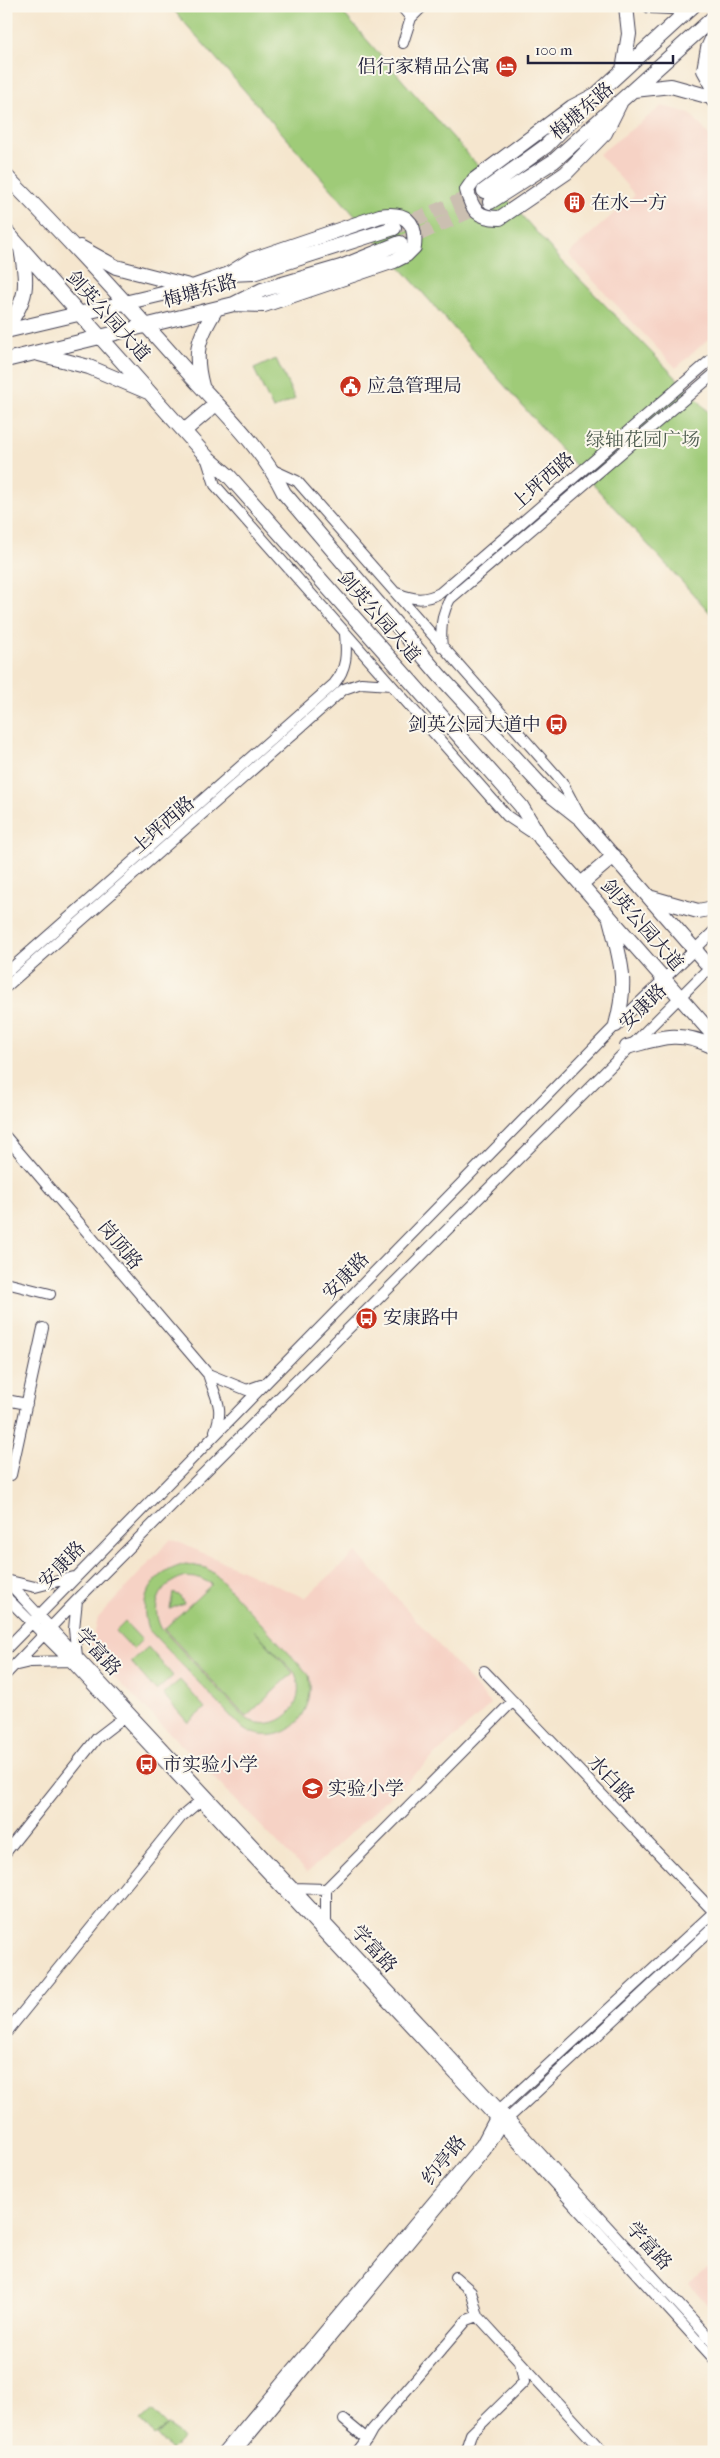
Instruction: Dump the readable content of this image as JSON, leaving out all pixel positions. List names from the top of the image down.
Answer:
{
  "streets": {
    "main road": ["梅塘东路", "剑英公园大道"],
    "street": [
      "上坪西路",
      "安康路",
      "岗顶路",
      "学富路",
      "水白路",
      "约亭路"
    ]
  },
  "crossings": [
    ["梅塘东路", "剑英公园大道"],
    ["剑英公园大道", "安康路"],
    ["安康路", "学富路"],
    ["学富路", "约亭路"],
    ["水白路", "约亭路"]
  ],
  "parks": ["绿轴花园广场"],
  "places": {
    "hotel": ["侣行家精品公寓"],
    "building": ["在水一方"],
    "public building": ["应急管理局"],
    "bus stop": ["剑英公园大道中", "安康路中", "市实验小学"],
    "school or university": ["实验小学"]
  },
  "scale_bar": "100 m"
}
